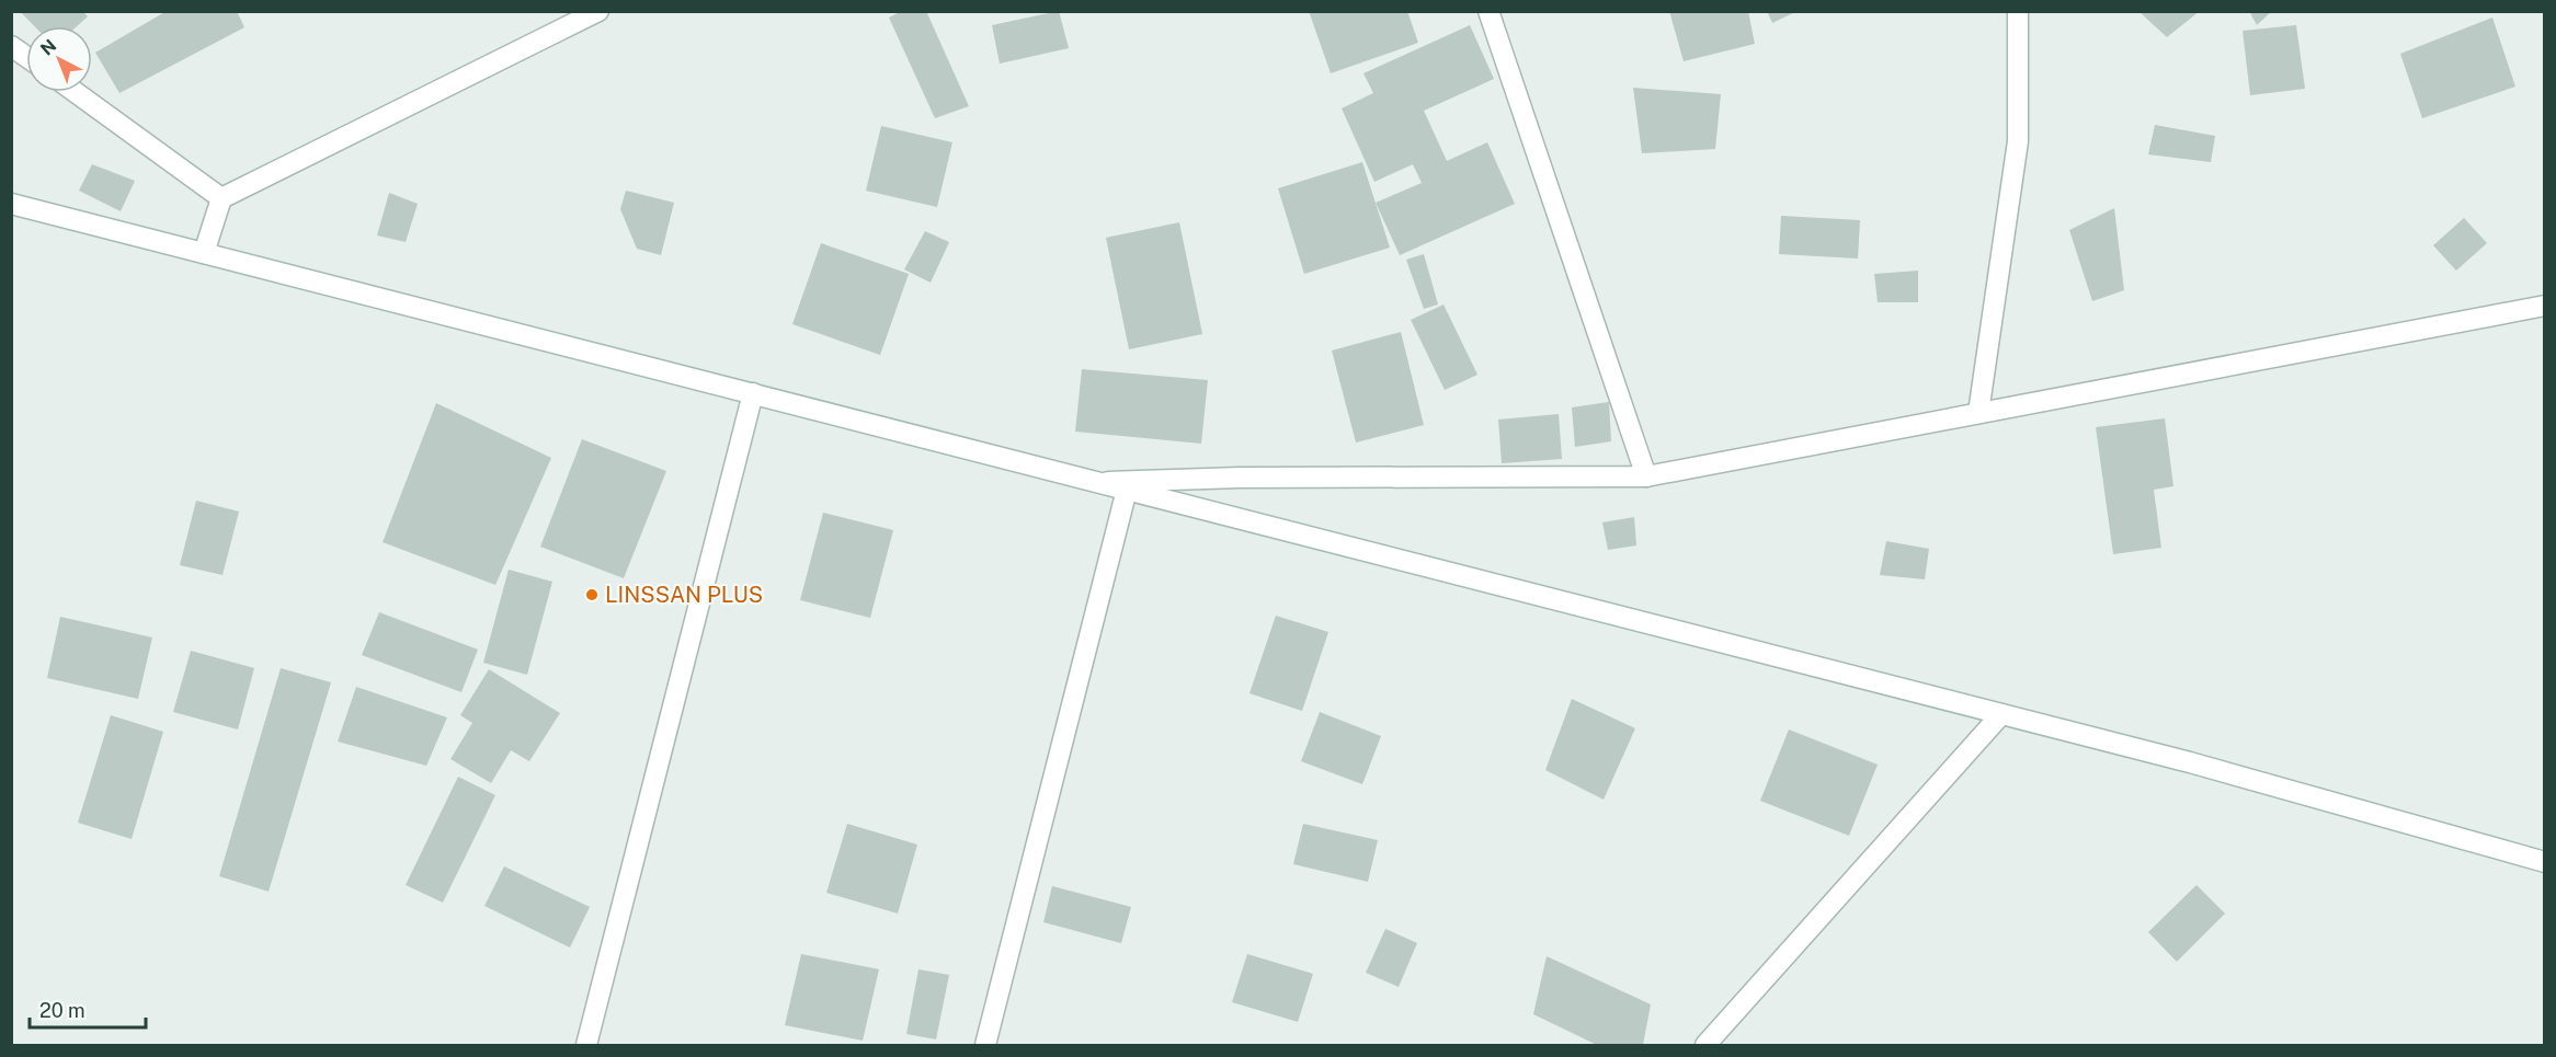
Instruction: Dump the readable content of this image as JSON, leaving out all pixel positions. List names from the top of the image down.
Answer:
{
  "places": ["LINSSAN PLUS"],
  "scale_bar": "20 m",
  "north": "top left"
}
